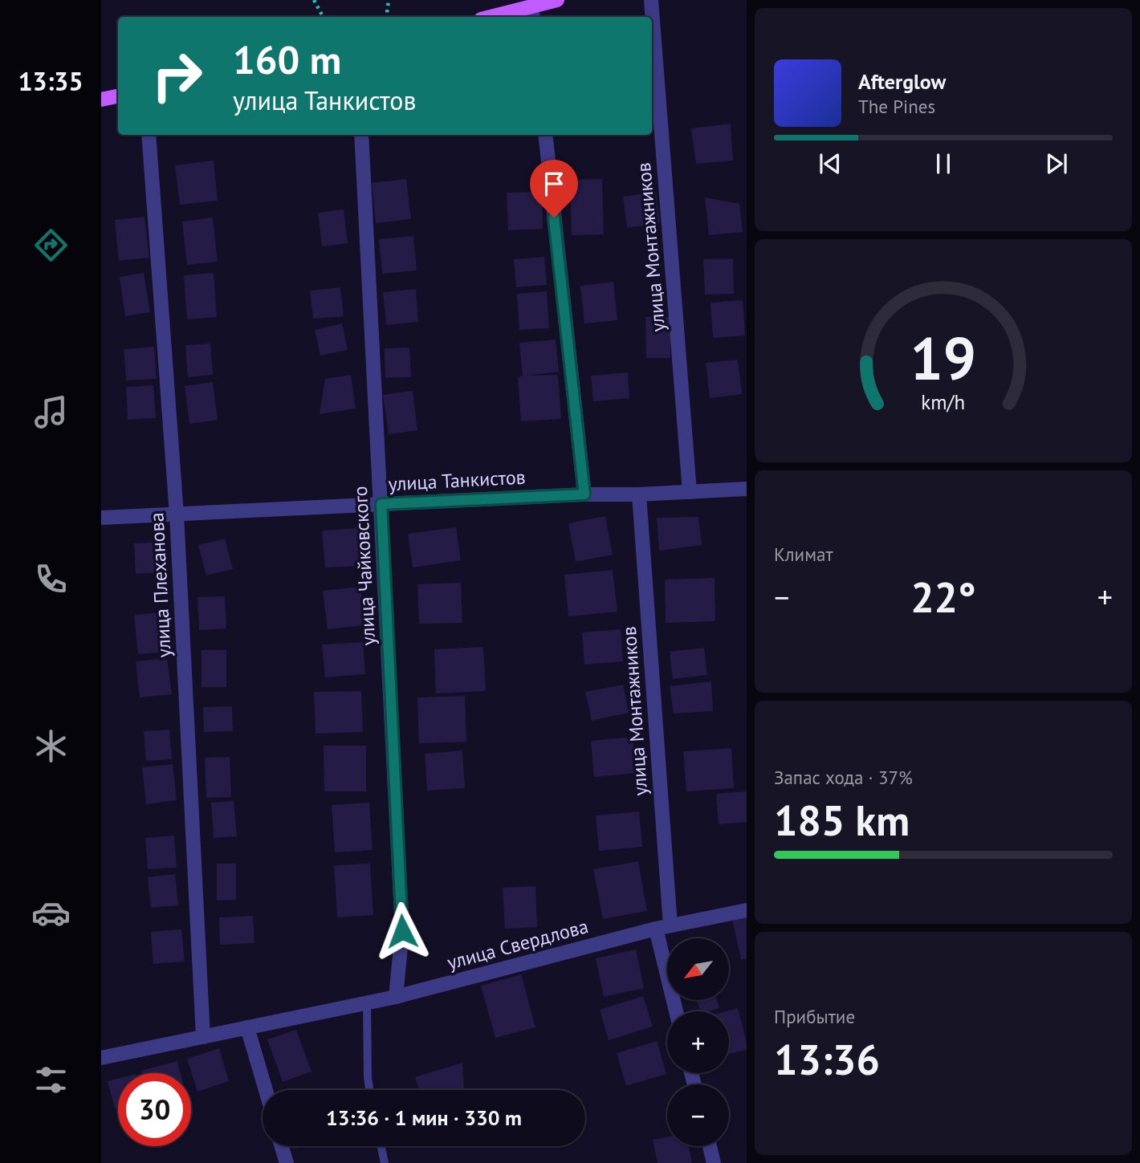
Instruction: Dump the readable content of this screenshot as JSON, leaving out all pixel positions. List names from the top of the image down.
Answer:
{
  "streets": {
    "street": [
      "улица Монтажников",
      "улица Танкистов",
      "улица Чайковского",
      "улица Плеханова",
      "улица Свердлова"
    ]
  },
  "crossings": [
    ["улица Монтажников", "улица Танкистов"],
    ["улица Монтажников", "улица Свердлова"],
    ["улица Танкистов", "улица Чайковского"],
    ["улица Танкистов", "улица Плеханова"],
    ["улица Чайковского", "улица Свердлова"],
    ["улица Плеханова", "улица Свердлова"]
  ],
  "north": "bottom left",
  "page": {
    "tabs": "13:35",
    "turn": ["160 m", "улица Танкистов"],
    "song": ["Afterglow", "The Pines"],
    "tile": [
      "Климат",
      ["Запас хода · 37%", "185 km"],
      ["Прибытие", "13:36"]
    ],
    "heat": ["−", "22°", "+"],
    "map_buttons": ["+", "−"],
    "limit": "30",
    "trip": "13:36 · 1 мин · 330 m",
    "gauge": ["19", "km/h"]
  }
}
